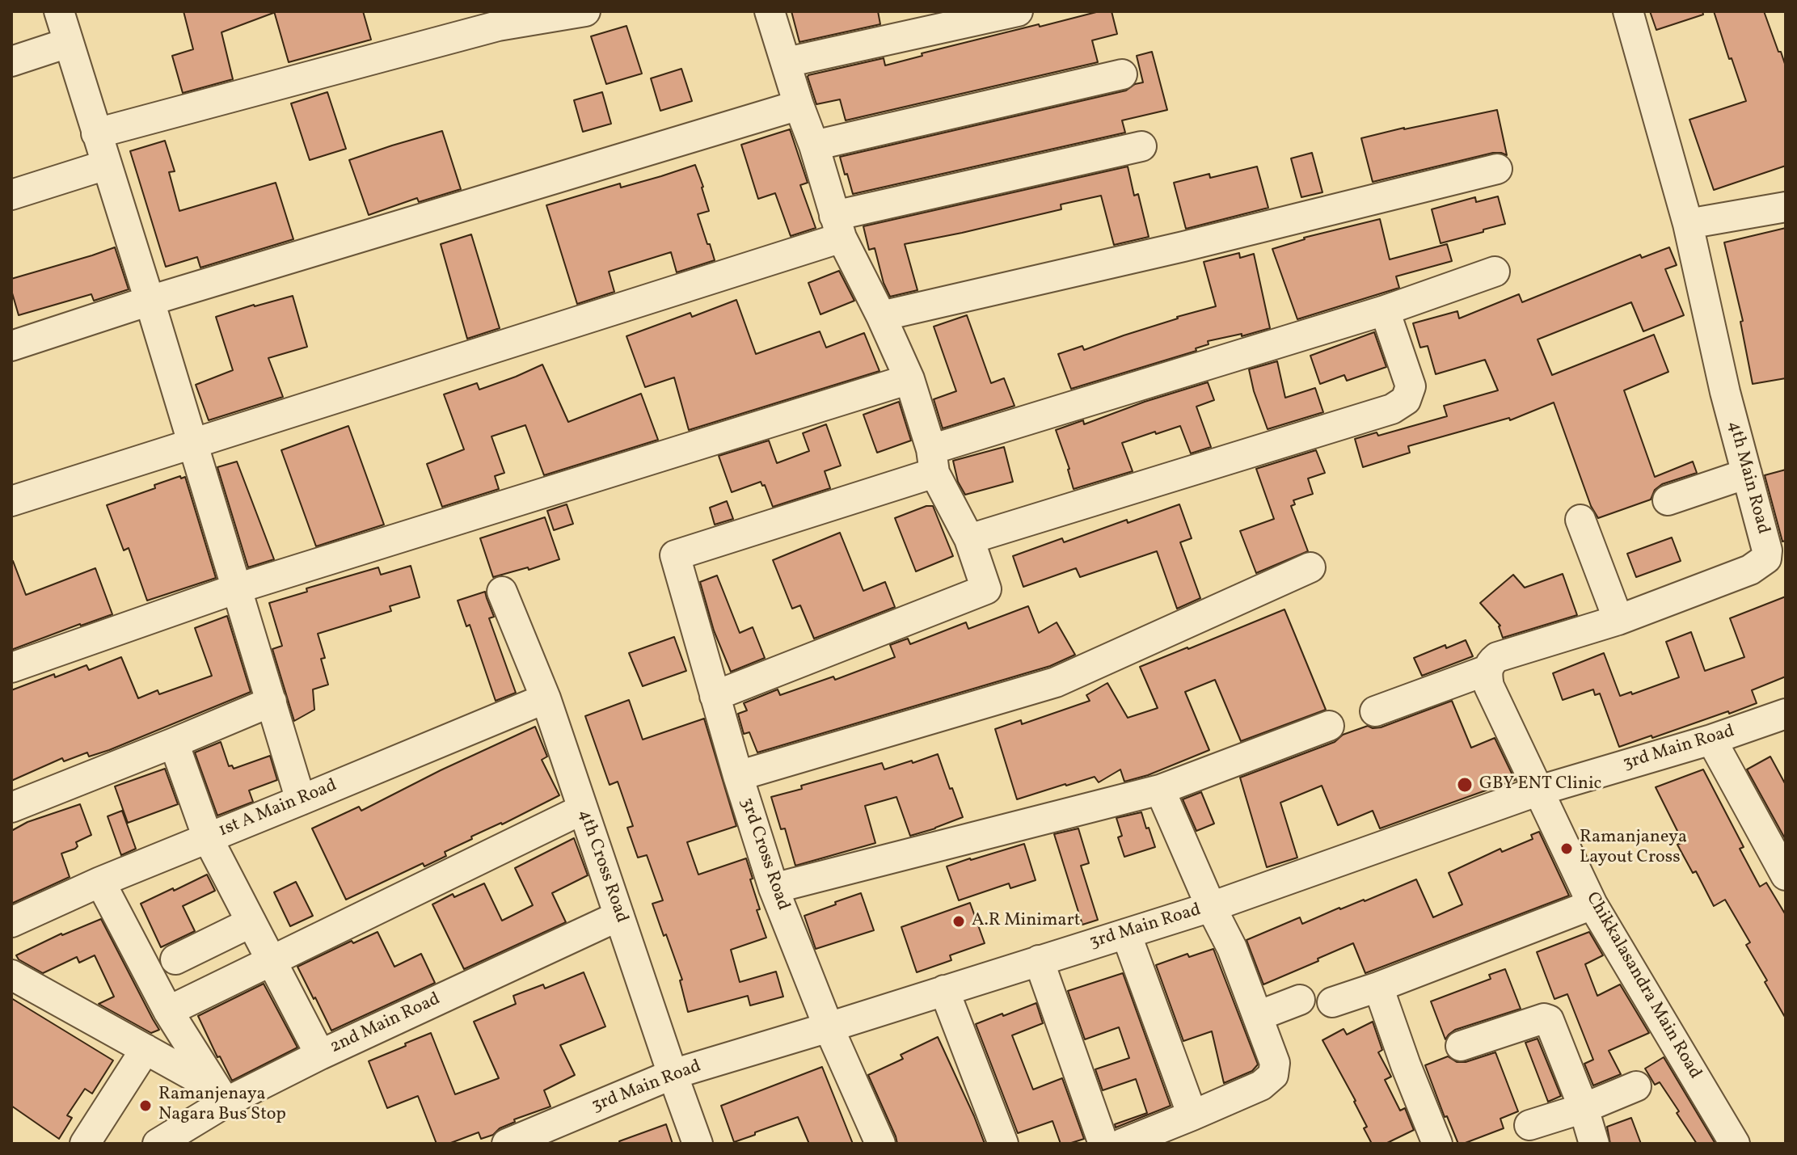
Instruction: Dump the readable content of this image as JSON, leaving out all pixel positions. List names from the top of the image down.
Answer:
{
  "streets": {
    "street": [
      "4th Main Road",
      "3rd Main Road",
      "1st A Main Road",
      "3rd Cross Road",
      "4th Cross Road",
      "Chikkalasandra Main Road",
      "2nd Main Road"
    ]
  },
  "crossings": [
    ["3rd Main Road", "3rd Cross Road"],
    ["3rd Main Road", "4th Cross Road"],
    ["3rd Main Road", "Chikkalasandra Main Road"],
    ["1st A Main Road", "4th Cross Road"],
    ["4th Cross Road", "2nd Main Road"]
  ],
  "places": [
    "GBY ENT Clinic",
    "Ramanjaneya Layout Cross",
    "A.R Minimart",
    "Ramanjenaya Nagara Bus Stop"
  ]
}
